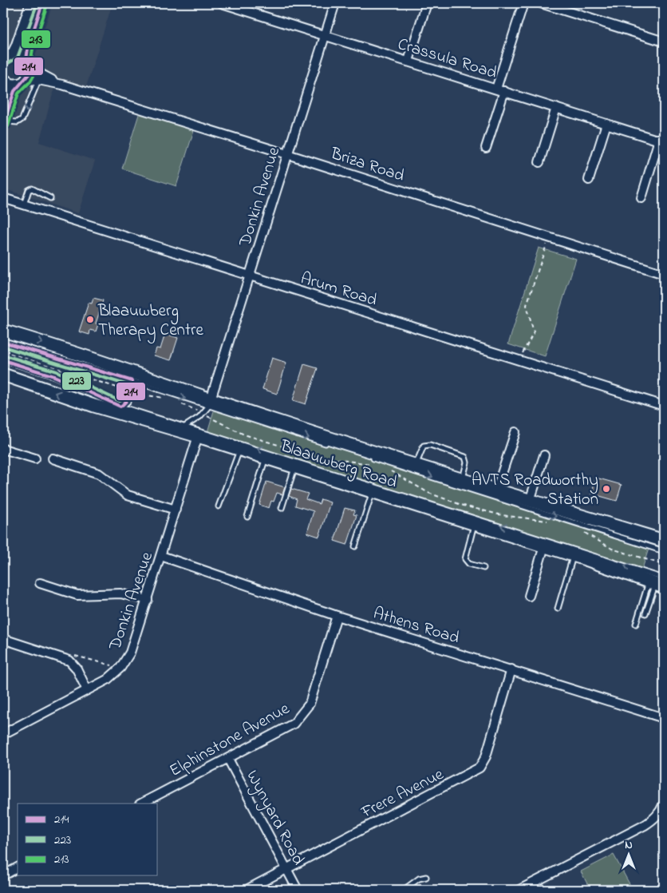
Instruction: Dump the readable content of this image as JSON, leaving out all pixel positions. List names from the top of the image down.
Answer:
{
  "streets": {
    "main road": ["Blaauwberg Road"],
    "street": [
      "Crassula Road",
      "Briza Road",
      "Donkin Avenue",
      "Arum Road",
      "Athens Road",
      "Elphinstone Avenue",
      "Frere Avenue",
      "Wynyard Road"
    ]
  },
  "crossings": [
    ["Crassula Road", "Donkin Avenue"],
    ["Briza Road", "Donkin Avenue"],
    ["Donkin Avenue", "Arum Road"],
    ["Donkin Avenue", "Blaauwberg Road"],
    ["Donkin Avenue", "Athens Road"],
    ["Athens Road", "Elphinstone Avenue"],
    ["Athens Road", "Frere Avenue"],
    ["Elphinstone Avenue", "Wynyard Road"],
    ["Frere Avenue", "Wynyard Road"]
  ],
  "places": ["Blaauwberg Therapy Centre", "AVTS Roadworthy Station"],
  "lines": ["transit line 214", "transit line 223", "transit line 213"],
  "legend": ["214", "223", "213"],
  "north": "top"
}
